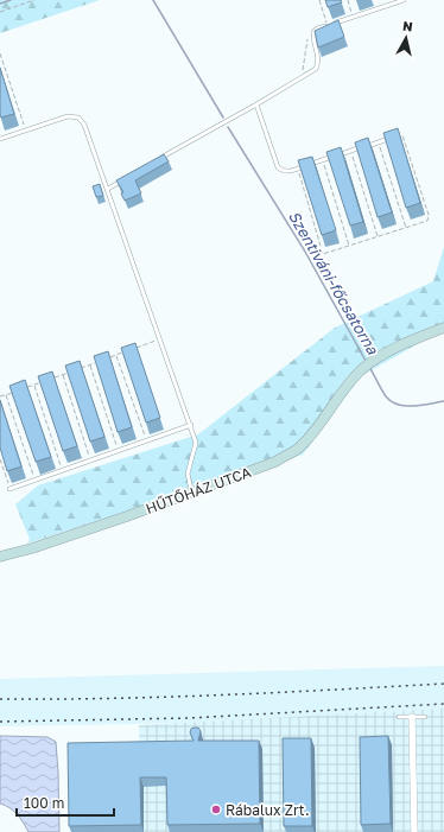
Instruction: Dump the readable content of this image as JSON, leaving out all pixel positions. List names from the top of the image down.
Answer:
{
  "streets": {
    "street": ["HŰTŐHÁZ UTCA"]
  },
  "water": ["Szentiváni-főcsatorna"],
  "places": ["Rábalux Zrt."],
  "scale_bar": "100 m",
  "north": "top"
}
